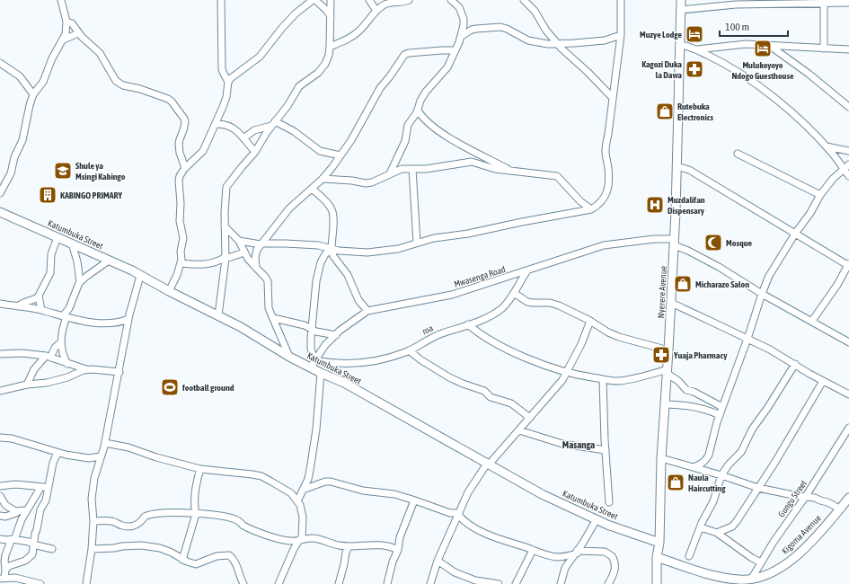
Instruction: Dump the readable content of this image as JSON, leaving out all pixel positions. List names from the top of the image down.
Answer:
{
  "streets": {
    "main road": ["Katumbuka Street", "Nyerere Avenue", "Kigoma Avenue"],
    "street": ["Mwasenga Road", "roa", "Gungu Street"]
  },
  "crossings": [
    ["Katumbuka Street", "Mwasenga Road"],
    ["Katumbuka Street", "Nyerere Avenue"],
    ["Katumbuka Street", "roa"],
    ["Mwasenga Road", "Nyerere Avenue"],
    ["Mwasenga Road", "roa"],
    ["Nyerere Avenue", "Kigoma Avenue"],
    ["Gungu Street", "Kigoma Avenue"]
  ],
  "districts": ["Masanga"],
  "places": {
    "hotel": ["Muzye Lodge", "Mulukoyoyo Ndogo Guesthouse"],
    "pharmacy": ["Kagozi Duka la Dawa", "Yuaja Pharmacy"],
    "shop": ["Rutebuka Electronics", "Micharazo Salon", "Naula Haircutting"],
    "school or university": ["Shule ya Msingi Kabingo"],
    "building": ["KABINGO PRIMARY"],
    "hospital": ["Muzdalifan Dispensary"],
    "mosque": ["Mosque"],
    "sports": ["football ground"]
  },
  "scale_bar": "100 m"
}
